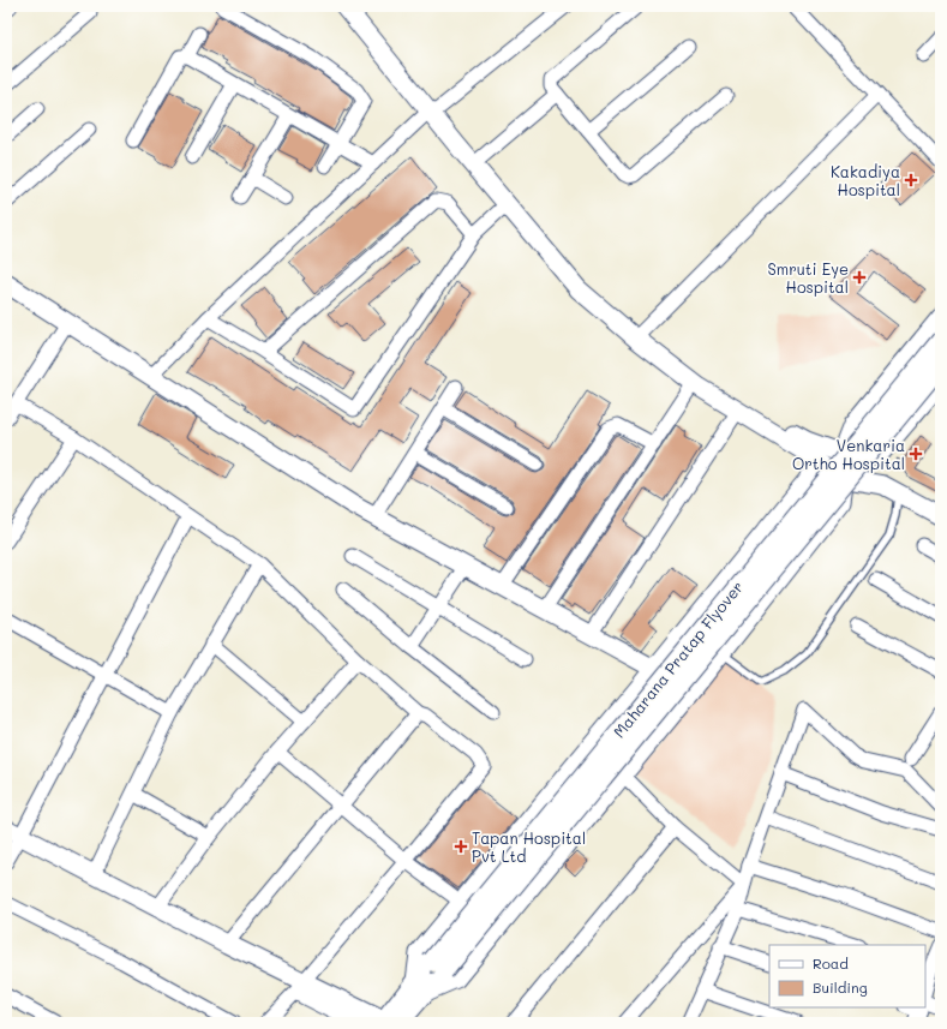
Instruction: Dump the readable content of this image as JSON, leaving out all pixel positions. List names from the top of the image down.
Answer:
{
  "streets": {
    "street": ["Maharana Pratap Flyover"]
  },
  "places": {
    "health": [
      "Kakadiya Hospital",
      "Smruti Eye Hospital",
      "Venkaria Ortho Hospital",
      "Tapan Hospital Pvt Ltd"
    ]
  },
  "legend": ["Road", "Building"]
}
